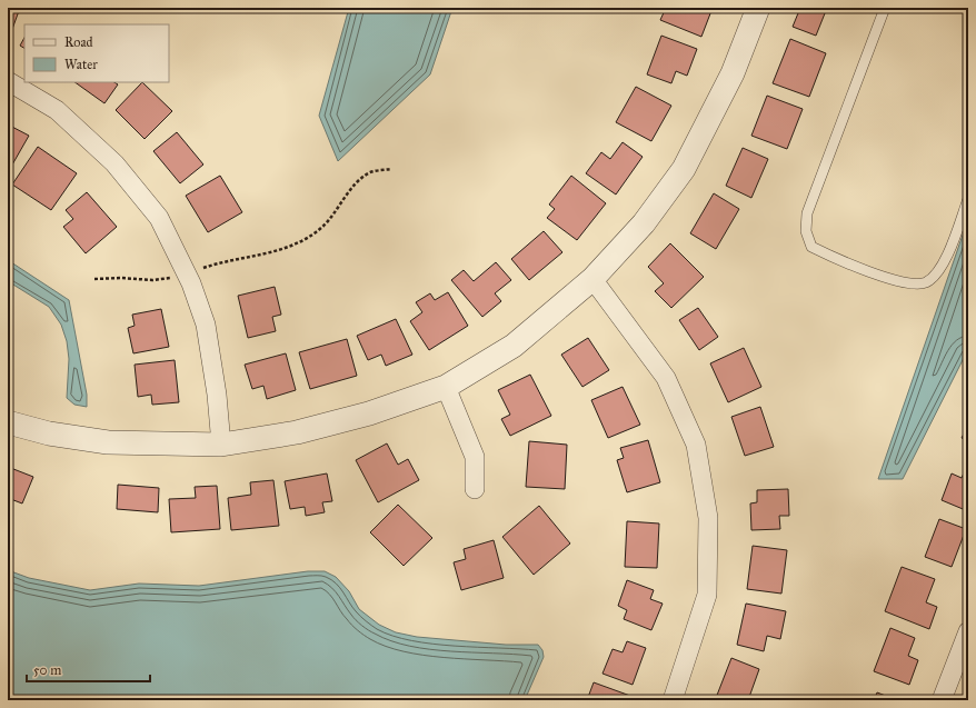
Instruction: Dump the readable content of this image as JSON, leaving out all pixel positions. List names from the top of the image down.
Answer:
{
  "legend": ["Road", "Water"],
  "scale_bar": "50 m"
}
